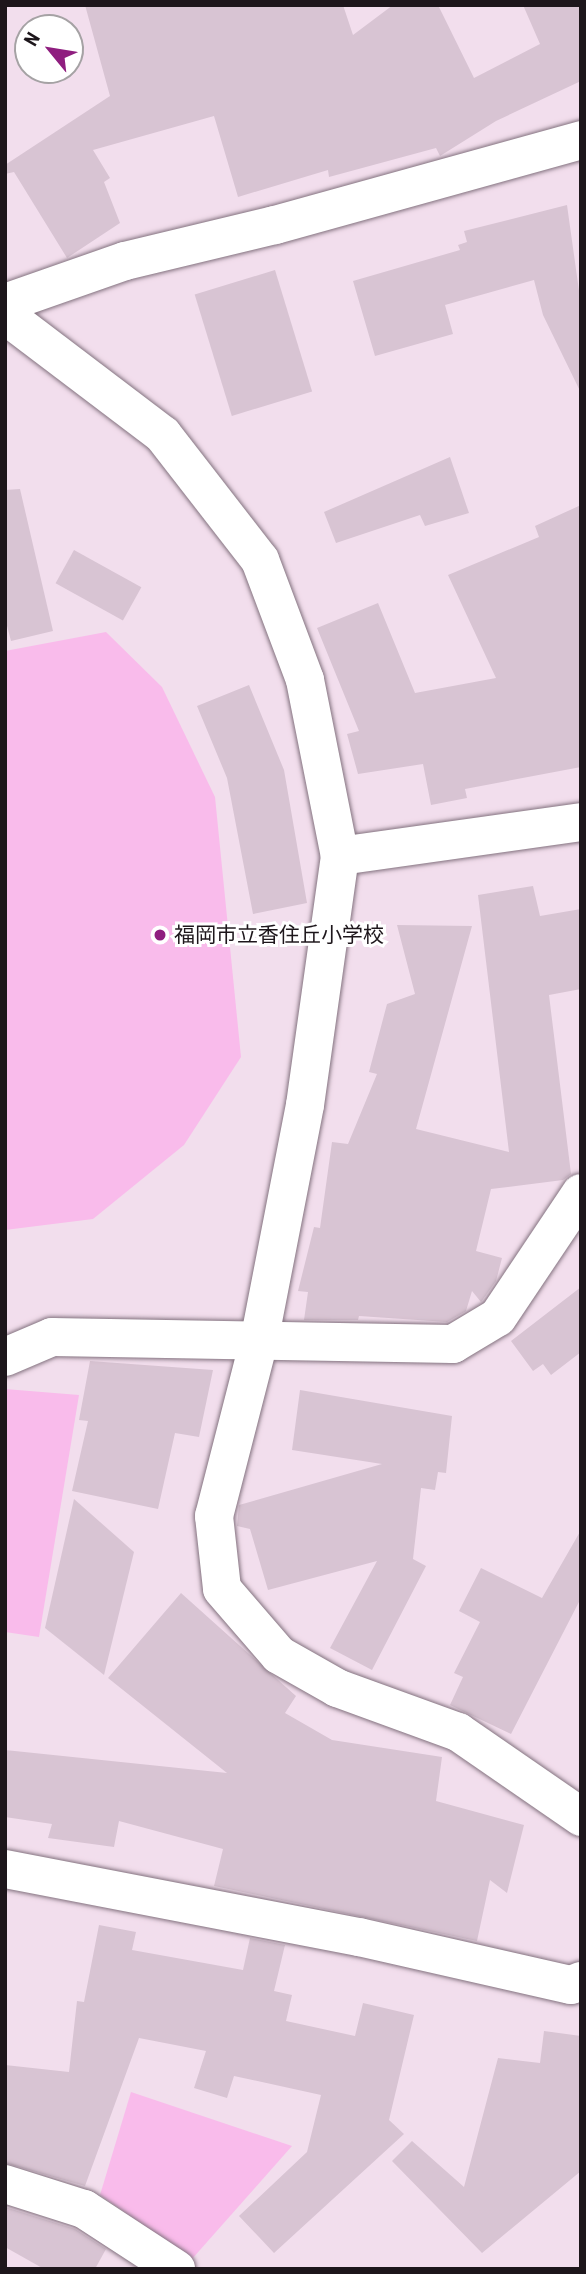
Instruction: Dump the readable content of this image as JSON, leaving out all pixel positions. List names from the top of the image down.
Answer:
{
  "places": ["福岡市立香住丘小学校"],
  "north": "top left"
}
